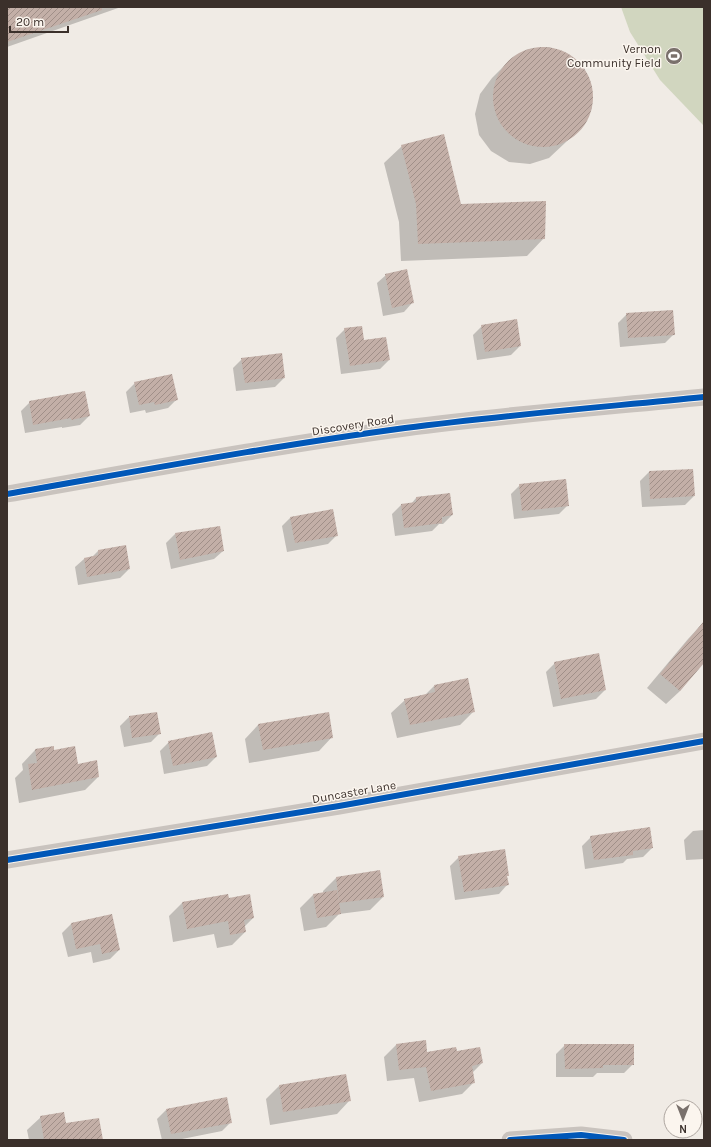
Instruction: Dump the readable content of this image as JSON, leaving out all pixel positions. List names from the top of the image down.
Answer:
{
  "streets": {
    "street": ["Discovery Road", "Duncaster Lane"]
  },
  "places": {
    "sports": ["Vernon Community Field"]
  },
  "scale_bar": "20 m",
  "north": "bottom"
}
